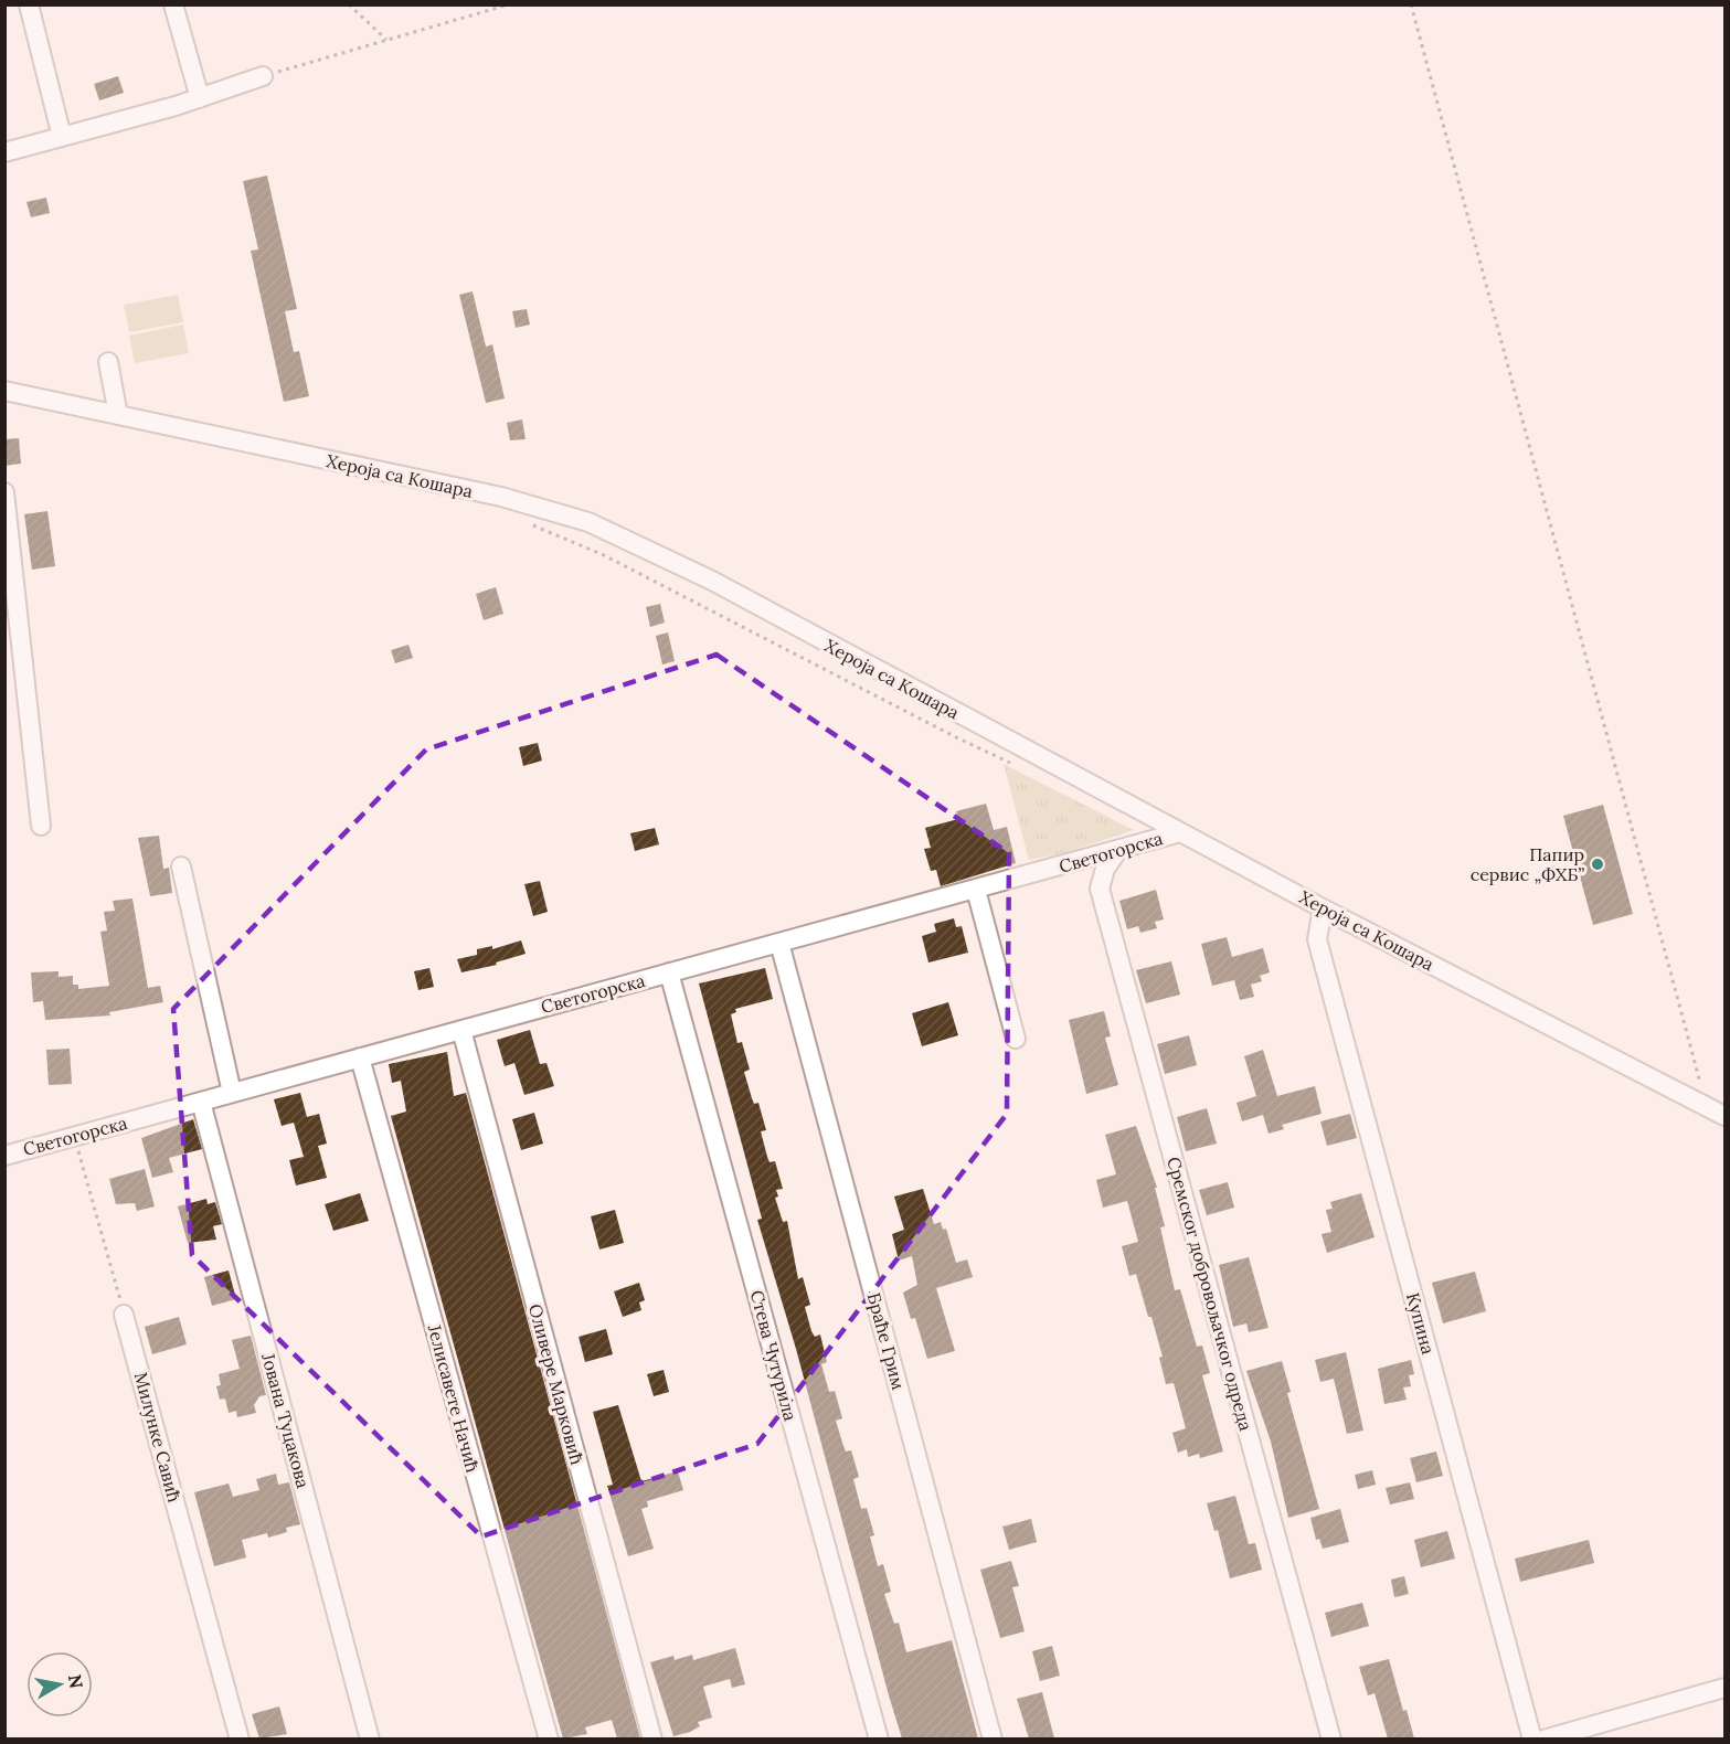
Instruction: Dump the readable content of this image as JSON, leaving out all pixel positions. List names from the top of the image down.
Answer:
{
  "streets": {
    "street": [
      "Хероја са Кошара",
      "Светогорска",
      "Сремског добровољачког одреда",
      "Купина",
      "Браће Грим",
      "Стева Чутурила",
      "Оливере Марковић",
      "Јелисавете Начић",
      "Јована Туцакова",
      "Милунке Савић"
    ]
  },
  "crossings": [
    ["Хероја са Кошара", "Светогорска"],
    ["Хероја са Кошара", "Купина"],
    ["Светогорска", "Сремског добровољачког одреда"],
    ["Светогорска", "Браће Грим"],
    ["Светогорска", "Стева Чутурила"],
    ["Светогорска", "Оливере Марковић"],
    ["Светогорска", "Јелисавете Начић"],
    ["Светогорска", "Јована Туцакова"]
  ],
  "places": ["Папир сервис „ФХБ”"],
  "north": "right"
}
